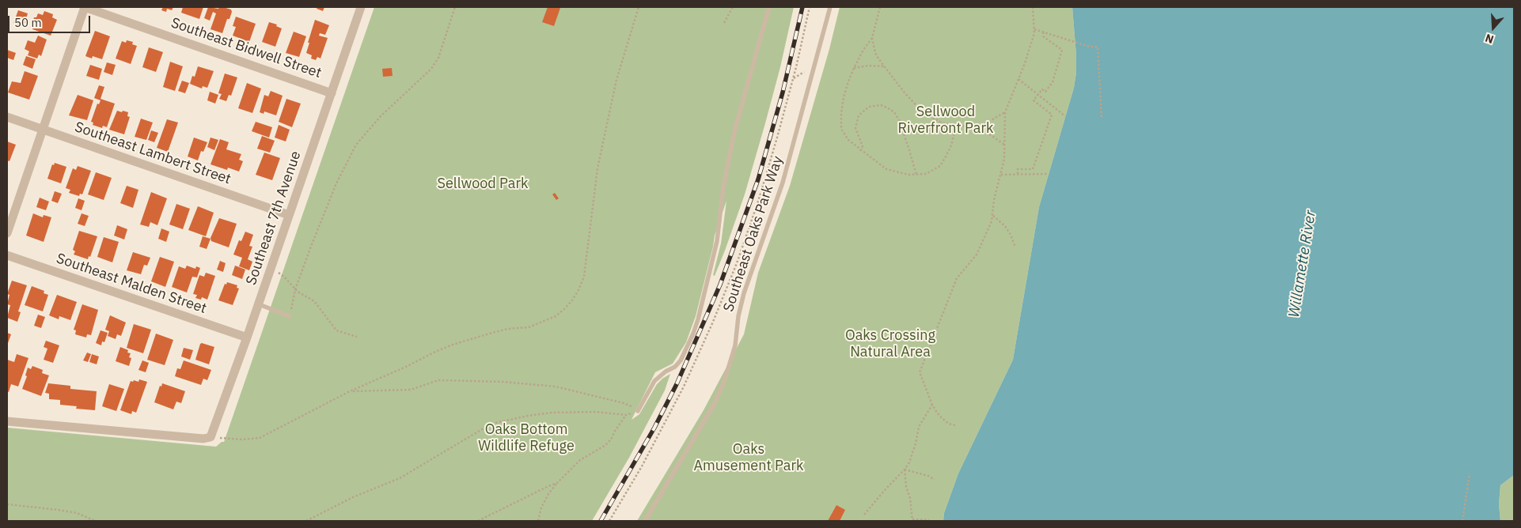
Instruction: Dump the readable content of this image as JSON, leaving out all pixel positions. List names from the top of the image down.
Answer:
{
  "streets": {
    "street": [
      "Southeast Bidwell Street",
      "Southeast Lambert Street",
      "Southeast 7th Avenue",
      "Southeast Malden Street"
    ],
    "lane": ["Southeast Oaks Park Way"]
  },
  "crossings": [
    ["Southeast Bidwell Street", "Southeast 7th Avenue"],
    ["Southeast Lambert Street", "Southeast 7th Avenue"],
    ["Southeast 7th Avenue", "Southeast Malden Street"]
  ],
  "water": ["Willamette River"],
  "parks": [
    "Sellwood Riverfront Park",
    "Sellwood Park",
    "Oaks Crossing Natural Area",
    "Oaks Bottom Wildlife Refuge",
    "Oaks Amusement Park"
  ],
  "scale_bar": "50 m",
  "north": "bottom"
}
